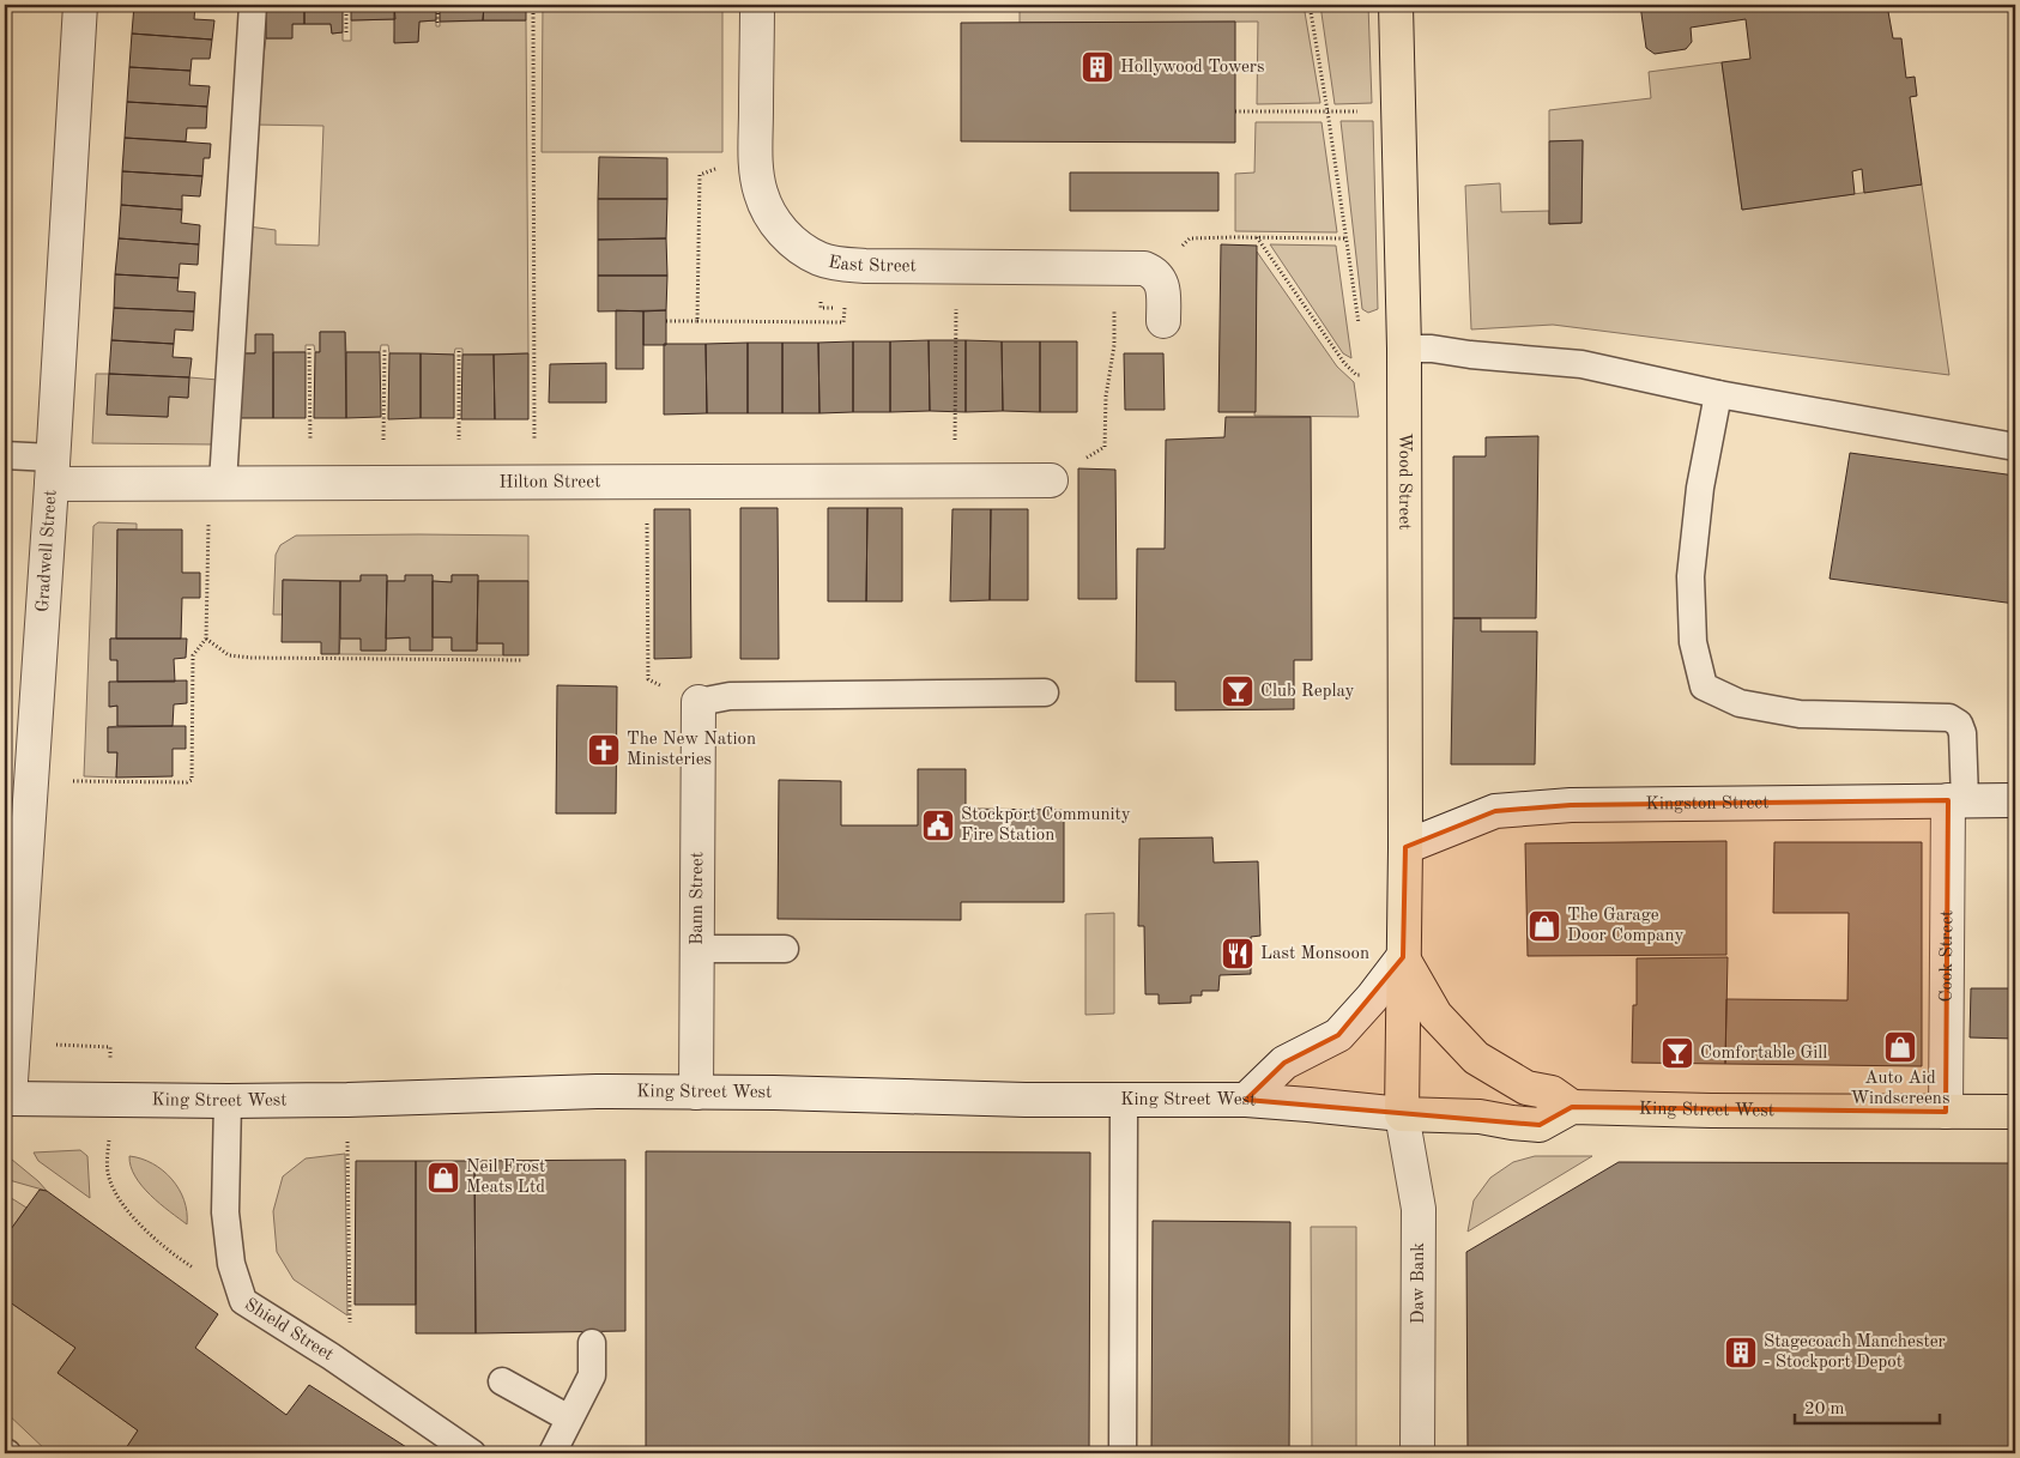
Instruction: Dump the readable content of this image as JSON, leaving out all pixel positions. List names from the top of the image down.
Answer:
{
  "streets": {
    "main road": ["Wood Street", "King Street West"],
    "street": [
      "East Street",
      "Hilton Street",
      "Gradwell Street",
      "Kingston Street",
      "Bann Street",
      "Cook Street",
      "Daw Bank"
    ],
    "lane": ["Shield Street"]
  },
  "crossings": [
    ["Wood Street", "Kingston Street"],
    ["Hilton Street", "Gradwell Street"],
    ["Gradwell Street", "King Street West"],
    ["Kingston Street", "Cook Street"],
    ["Bann Street", "King Street West"],
    ["Cook Street", "King Street West"],
    ["King Street West", "Daw Bank"],
    ["King Street West", "Shield Street"]
  ],
  "places": {
    "building": ["Hollywood Towers", "Stagecoach Manchester - Stockport Depot"],
    "bar": ["Club Replay", "Comfortable Gill"],
    "church": ["The New Nation Ministeries"],
    "public building": ["Stockport Community Fire Station"],
    "shop": ["The Garage Door Company", "Auto Aid Windscreens", "Neil Frost Meats Ltd"],
    "restaurant": ["Last Monsoon"]
  },
  "scale_bar": "20 m"
}
